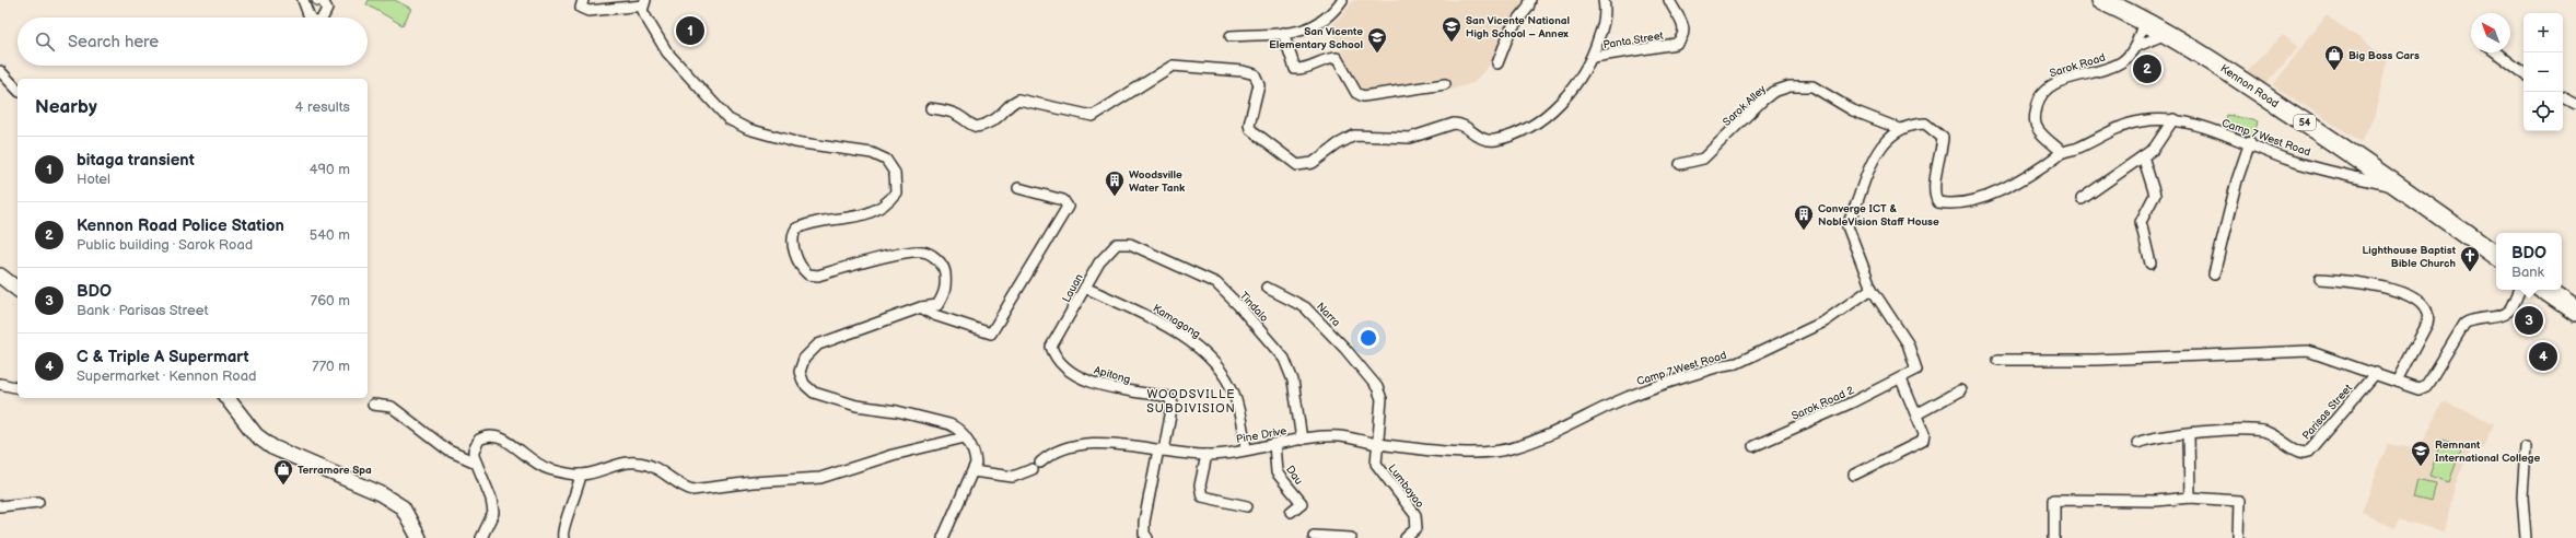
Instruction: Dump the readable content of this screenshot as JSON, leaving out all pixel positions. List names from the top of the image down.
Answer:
{
  "streets": {
    "highway": ["Kennon Road", "54"],
    "street": [
      "Panta Street",
      "Sarok Road",
      "Sarok Alley",
      "Camp 7 West Road",
      "Lauan",
      "Tindalo",
      "Narra",
      "Kamagong",
      "Apitong",
      "Sarok Road 2",
      "Parisas Street",
      "Pine Drive",
      "Dau",
      "Lumbayao"
    ]
  },
  "crossings": [
    ["Sarok Road", "Kennon Road"],
    ["Sarok Road", "Camp 7 West Road"],
    ["Kennon Road", "Camp 7 West Road"],
    ["Sarok Alley", "Camp 7 West Road"],
    ["Camp 7 West Road", "Sarok Road 2"],
    ["Camp 7 West Road", "Pine Drive"],
    ["Lauan", "Tindalo"],
    ["Lauan", "Kamagong"],
    ["Lauan", "Apitong"],
    ["Tindalo", "Pine Drive"],
    ["Narra", "Pine Drive"],
    ["Narra", "Lumbayao"],
    ["Kamagong", "Pine Drive"],
    ["Apitong", "Pine Drive"],
    ["Pine Drive", "Dau"],
    ["Pine Drive", "Lumbayao"]
  ],
  "districts": ["WOODSVILLE SUBDIVISION"],
  "places": {
    "school or university": ["San Vicente National High School – Annex", "San Vicente Elementary School", "Remnant International College"],
    "shop": ["Big Boss Cars", "Terramore Spa"],
    "building": ["Woodsville Water Tank", "Converge ICT & NobleVision Staff House"],
    "church": ["Lighthouse Baptist Bible Church"]
  },
  "north": "top left",
  "page": {
    "map_buttons": ["+", "−"],
    "pins": [
      "1",
      "2",
      "3",
      "4"
    ],
    "search": "Search here",
    "heading": ["Nearby", "4 results"],
    "list": [
      {
        "mark": "1",
        "name": "bitaga transient",
        "note": "Hotel",
        "value": "490 m"
      },
      {
        "mark": "2",
        "name": "Kennon Road Police Station",
        "note": "Public building · Sarok Road",
        "value": "540 m"
      },
      {
        "mark": "3",
        "name": "BDO",
        "note": "Bank · Parisas Street",
        "value": "760 m"
      },
      {
        "mark": "4",
        "name": "C & Triple A Supermart",
        "note": "Supermarket · Kennon Road",
        "value": "770 m"
      }
    ],
    "popup": ["BDO", "Bank"]
  }
}
